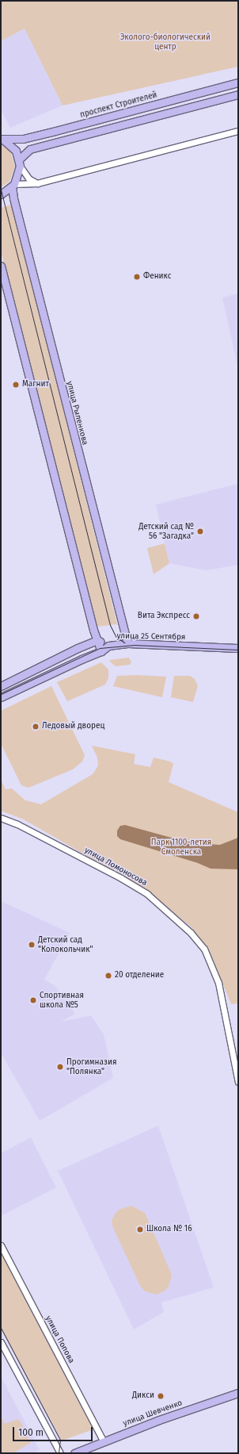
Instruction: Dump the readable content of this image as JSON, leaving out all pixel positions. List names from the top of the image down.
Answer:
{
  "streets": {
    "main road": [
      "проспект Строителей",
      "улица Рыленкова",
      "улица 25 Сентября",
      "улица Шевченко"
    ],
    "street": ["улица Ломоносова", "улица Попова"]
  },
  "crossings": [
    ["улица Рыленкова", "улица 25 Сентября"],
    ["улица Попова", "улица Шевченко"]
  ],
  "parks": ["Эколого-биологический центр", "Парк 1100-летия Смоленска"],
  "places": [
    "Феникс",
    "Магнит",
    "Детский сад № 56 \"Загадка\"",
    "Вита Экспресс",
    "Ледовый дворец",
    "Детский сад \"Колокольчик\"",
    "20 отделение",
    "Спортивная школа №5",
    "Прогимназия \"Полянка\"",
    "Школа № 16",
    "Дикси"
  ],
  "scale_bar": "100 m"
}
